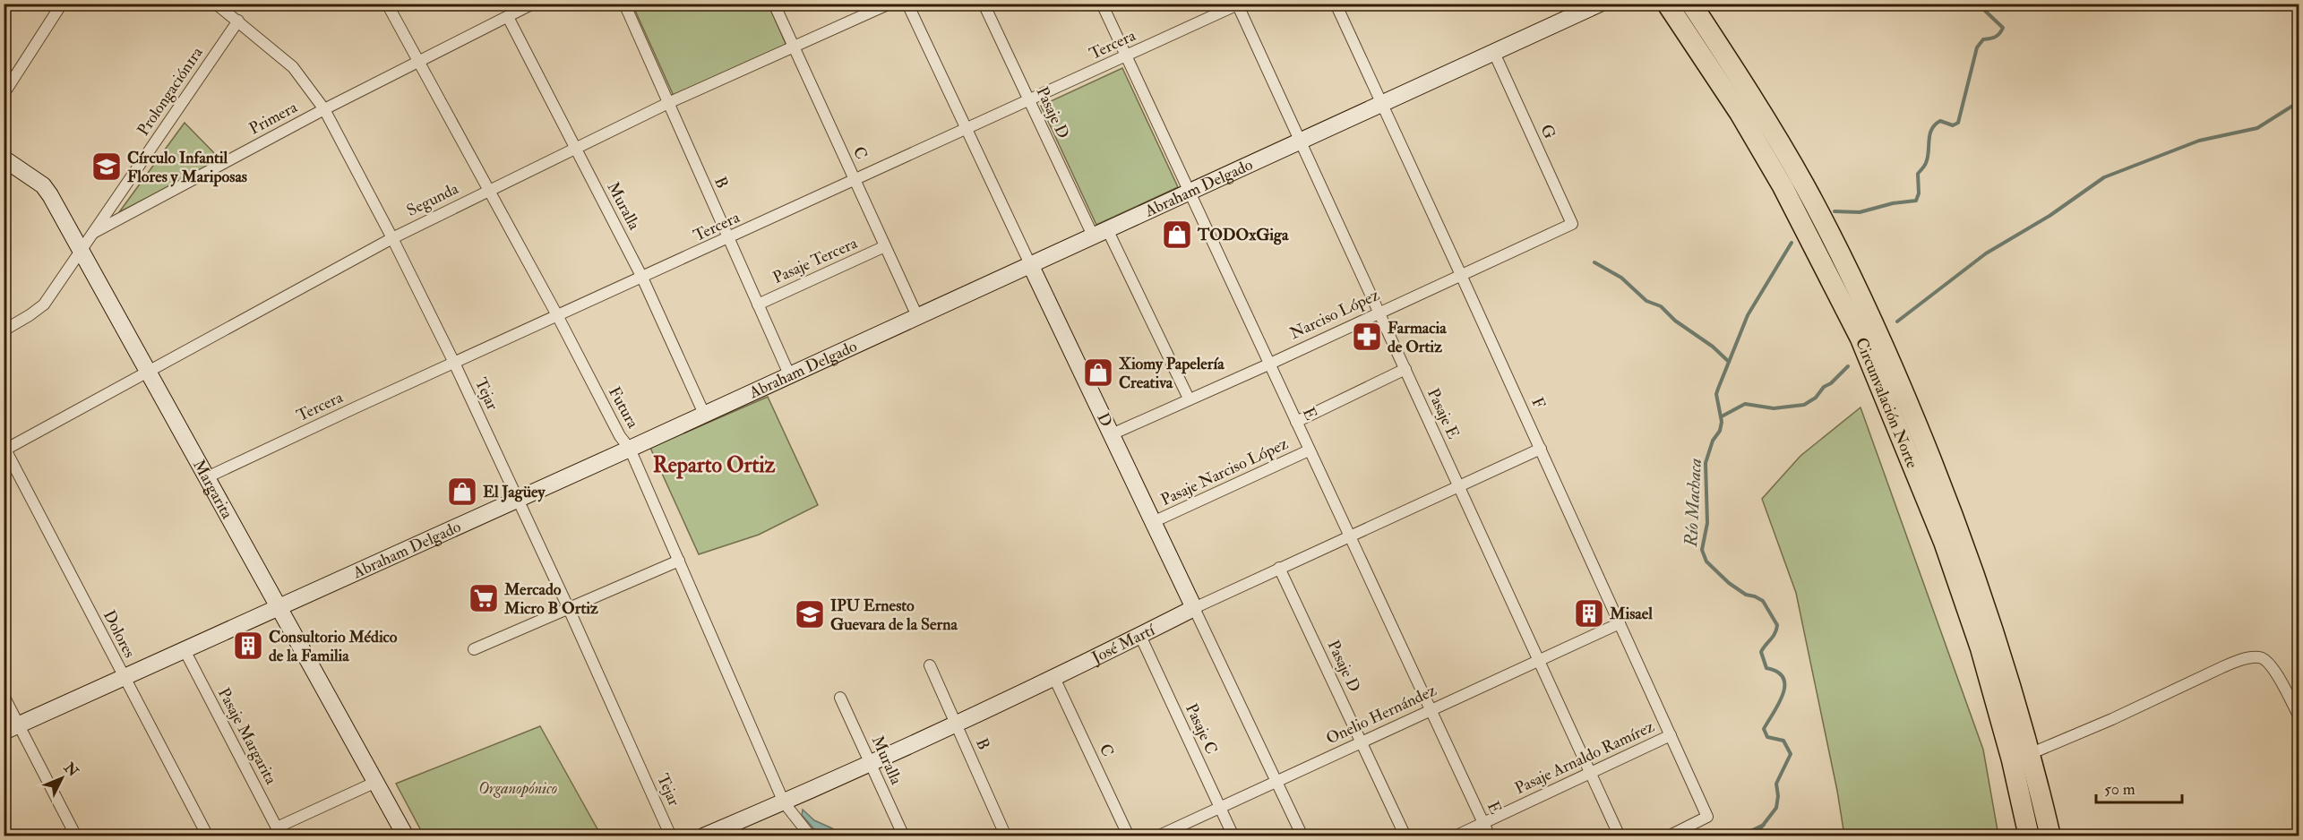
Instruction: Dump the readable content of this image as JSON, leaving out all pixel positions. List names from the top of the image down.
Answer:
{
  "streets": {
    "highway": ["Circunvalación Norte"],
    "street": [
      "Tercera",
      "Prolongación1ra",
      "Pasaje D",
      "Primera",
      "G",
      "C",
      "B",
      "Abraham Delgado",
      "Segunda",
      "Muralla",
      "Pasaje Tercera",
      "Narciso López",
      "Tejar",
      "F",
      "Futura",
      "E",
      "Pasaje E",
      "D",
      "Pasaje Narciso López",
      "Margarita",
      "Dolores",
      "José Martí",
      "Onelio Hernández",
      "Pasaje C",
      "Pasaje Margarita",
      "Pasaje Arnaldo Ramírez"
    ]
  },
  "crossings": [
    ["Tercera", "Pasaje D"],
    ["Tercera", "C"],
    ["Tercera", "B"],
    ["Tercera", "Muralla"],
    ["Tercera", "Tejar"],
    ["Tercera", "Futura"],
    ["Tercera", "E"],
    ["Tercera", "Pasaje E"],
    ["Tercera", "D"],
    ["Tercera", "Margarita"],
    ["Prolongación1ra", "Primera"],
    ["Prolongación1ra", "Tejar"],
    ["Pasaje D", "Abraham Delgado"],
    ["Pasaje D", "Narciso López"],
    ["Pasaje D", "José Martí"],
    ["Pasaje D", "Onelio Hernández"],
    ["Primera", "Muralla"],
    ["Primera", "Tejar"],
    ["Primera", "Futura"],
    ["Primera", "Margarita"],
    ["G", "Abraham Delgado"],
    ["G", "Narciso López"],
    ["C", "Abraham Delgado"],
    ["C", "Segunda"],
    ["C", "Pasaje Tercera"],
    ["C", "José Martí"],
    ["B", "Abraham Delgado"],
    ["B", "Segunda"],
    ["B", "Pasaje Tercera"],
    ["B", "José Martí"],
    ["Abraham Delgado", "Muralla"],
    ["Abraham Delgado", "Tejar"],
    ["Abraham Delgado", "F"],
    ["Abraham Delgado", "Futura"],
    ["Abraham Delgado", "E"],
    ["Abraham Delgado", "Pasaje E"],
    ["Abraham Delgado", "D"],
    ["Abraham Delgado", "Margarita"],
    ["Abraham Delgado", "Dolores"],
    ["Abraham Delgado", "Pasaje Margarita"],
    ["Segunda", "Muralla"],
    ["Segunda", "Tejar"],
    ["Segunda", "Futura"],
    ["Segunda", "Margarita"],
    ["Segunda", "Dolores"],
    ["Muralla", "José Martí"],
    ["Narciso López", "F"],
    ["Narciso López", "E"],
    ["Narciso López", "Pasaje E"],
    ["Narciso López", "D"],
    ["F", "José Martí"],
    ["F", "Onelio Hernández"],
    ["F", "Pasaje Arnaldo Ramírez"],
    ["Futura", "José Martí"],
    ["E", "Pasaje Narciso López"],
    ["E", "José Martí"],
    ["E", "Onelio Hernández"],
    ["E", "Pasaje Arnaldo Ramírez"],
    ["Pasaje E", "Pasaje Narciso López"],
    ["Pasaje E", "José Martí"],
    ["Pasaje E", "Onelio Hernández"],
    ["Pasaje E", "Pasaje Arnaldo Ramírez"],
    ["D", "Pasaje Narciso López"],
    ["D", "José Martí"],
    ["D", "Onelio Hernández"],
    ["José Martí", "Pasaje C"],
    ["Onelio Hernández", "Pasaje C"]
  ],
  "districts": ["Reparto Ortiz"],
  "water": ["Río Machaca"],
  "parks": ["Organopónico"],
  "places": {
    "school or university": ["Círculo Infantil Flores y Mariposas", "IPU Ernesto Guevara de la Serna"],
    "shop": ["TODOxGiga", "Xiomy Papelería Creativa", "El Jagüey"],
    "pharmacy": ["Farmacia de Ortiz"],
    "supermarket": ["Mercado Micro B Ortiz"],
    "building": ["Misael", "Consultorio Médico de la Familia"]
  },
  "scale_bar": "50 m",
  "north": "top right"
}
